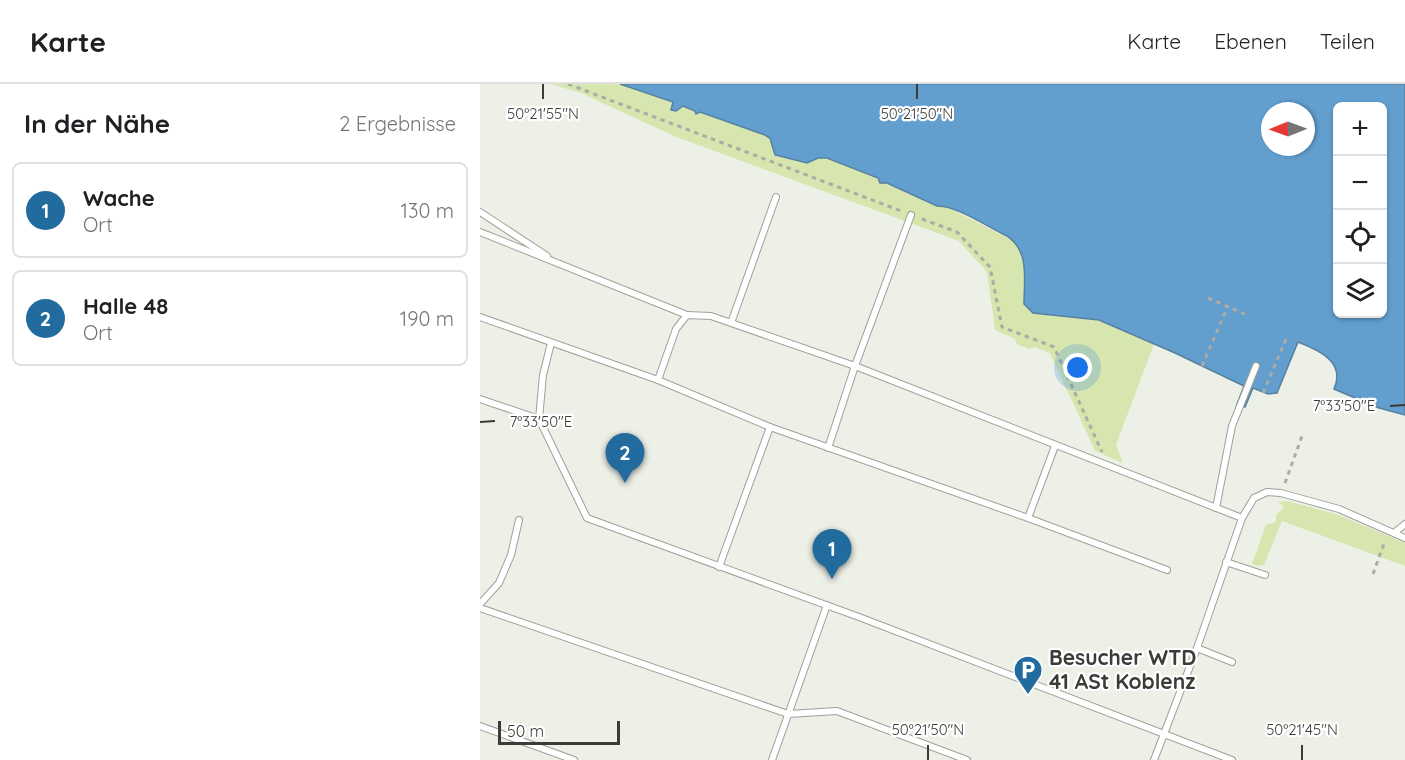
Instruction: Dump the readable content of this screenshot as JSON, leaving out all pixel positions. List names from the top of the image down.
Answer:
{
  "places": {
    "parking": ["Besucher WTD 41 ASt Koblenz"]
  },
  "scale_bar": "50 m",
  "north": "left",
  "page": {
    "header": "Karte",
    "nav": ["Karte", "Ebenen", "Teilen"],
    "heading": ["In der Nähe", "2 Ergebnisse"],
    "map_buttons": ["+", "−"],
    "list": [
      {
        "mark": "1",
        "name": "Wache",
        "note": "Ort",
        "value": "130 m"
      },
      {
        "mark": "2",
        "name": "Halle 48",
        "note": "Ort",
        "value": "190 m"
      }
    ],
    "pins": ["2", "1"],
    "scale": "50 m"
  },
  "coordinates": [
    "50°21'55\"N",
    "50°21'50\"N",
    "7°33'50\"E",
    "50°21'45\"N"
  ]
}
